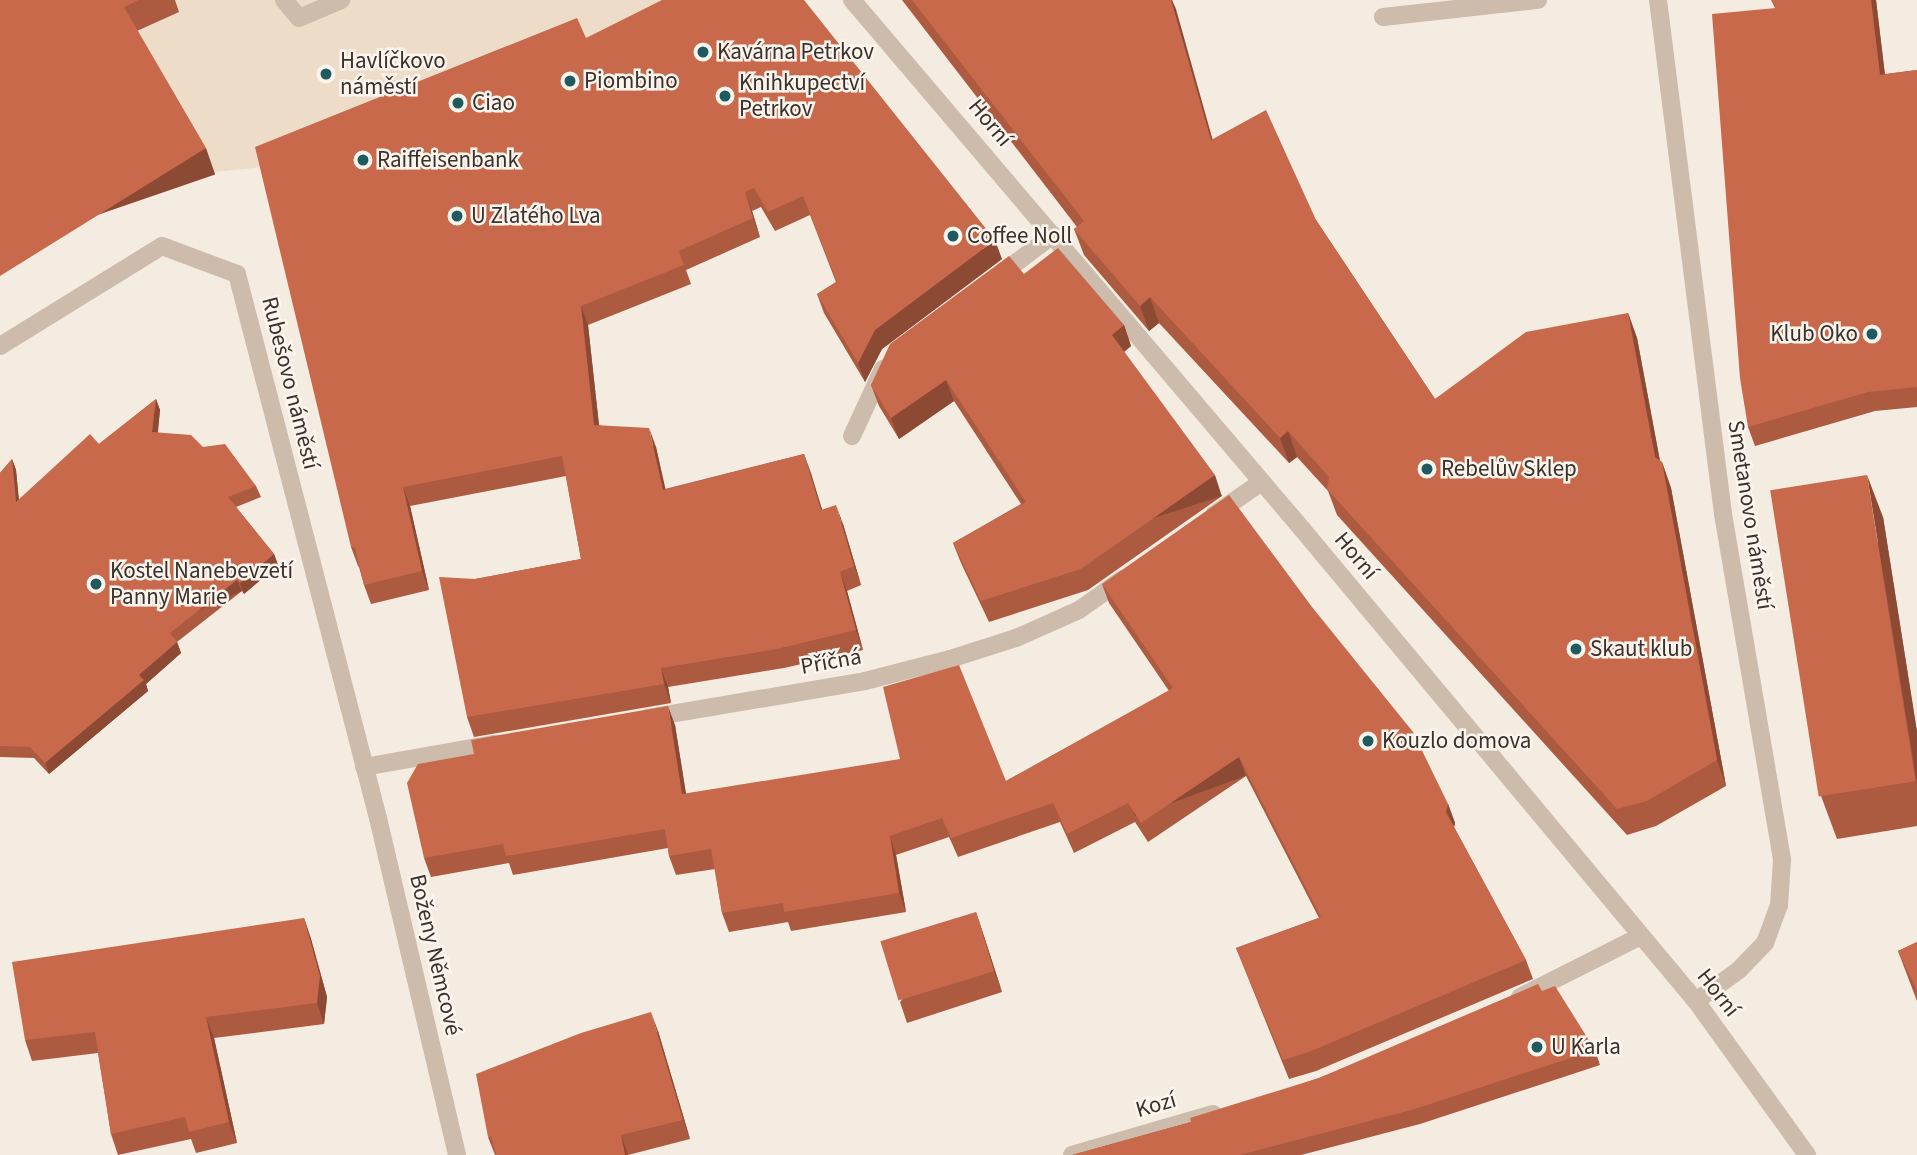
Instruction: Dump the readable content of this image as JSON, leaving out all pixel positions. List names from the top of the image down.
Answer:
{
  "streets": {
    "street": [
      "Horní",
      "Rubešovo náměstí",
      "Smetanovo náměstí",
      "Příčná",
      "Boženy Němcové",
      "Kozí"
    ]
  },
  "crossings": [
    ["Horní", "Smetanovo náměstí"],
    ["Rubešovo náměstí", "Boženy Němcové"]
  ],
  "places": [
    "Kavárna Petrkov",
    "Havlíčkovo náměstí",
    "Piombino",
    "Knihkupectví Petrkov",
    "Ciao",
    "Raiffeisenbank",
    "U Zlatého Lva",
    "Coffee Noll",
    "Klub Oko",
    "Rebelův Sklep",
    "Kostel Nanebevzetí Panny Marie",
    "Skaut klub",
    "Kouzlo domova",
    "U Karla"
  ]
}
